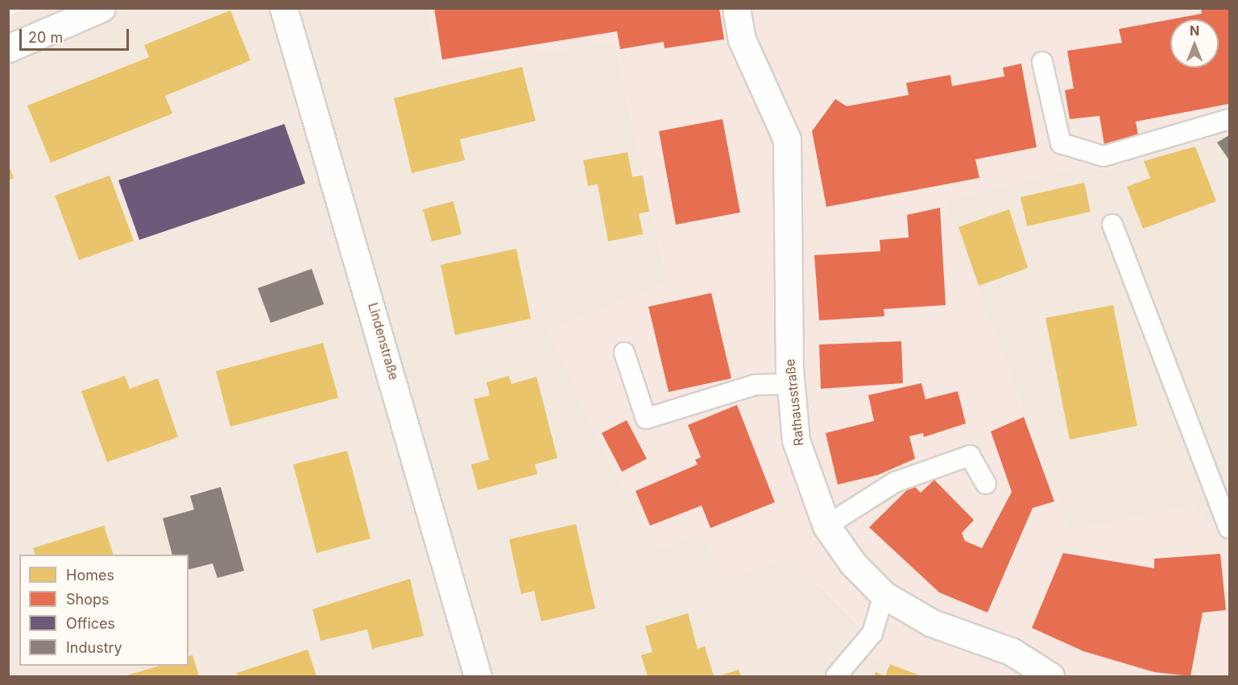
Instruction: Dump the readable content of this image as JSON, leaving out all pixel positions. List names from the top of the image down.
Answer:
{
  "streets": {
    "street": ["Lindenstraße", "Rathausstraße"]
  },
  "legend": [
    "Homes",
    "Shops",
    "Offices",
    "Industry"
  ],
  "scale_bar": "20 m",
  "north": "top"
}
